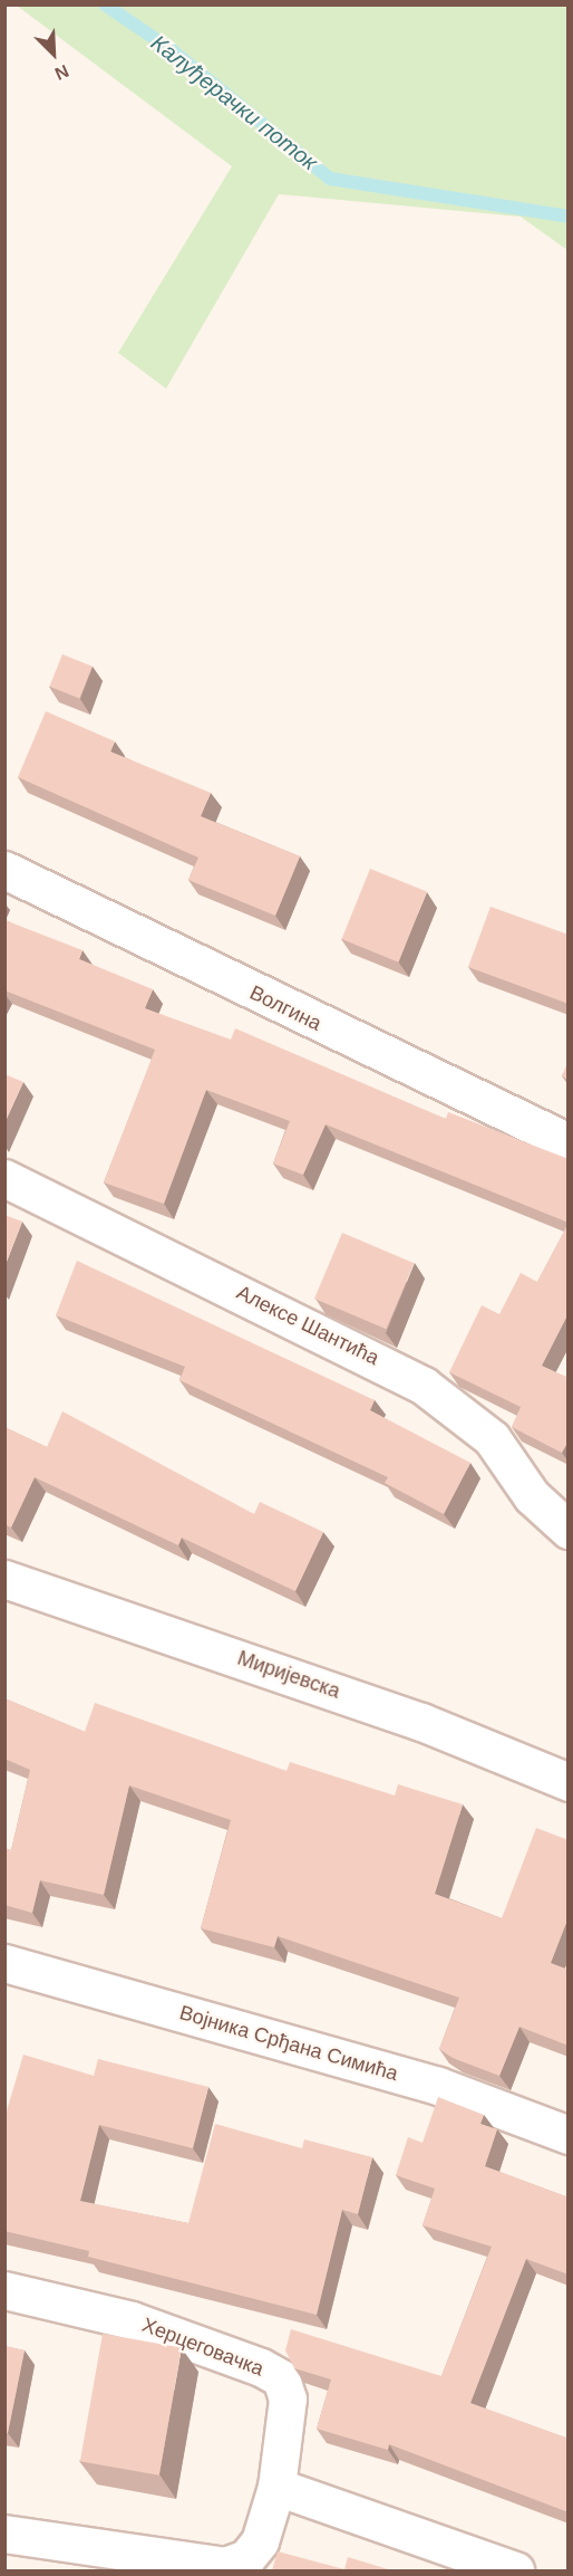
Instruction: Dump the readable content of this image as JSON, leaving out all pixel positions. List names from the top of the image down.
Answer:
{
  "streets": {
    "street": [
      "Волгина",
      "Алексе Шантића",
      "Миријевска",
      "Војника Срђана Симића",
      "Херцеговачка"
    ]
  },
  "water": ["Калуђерачки поток"],
  "north": "bottom right"
}
